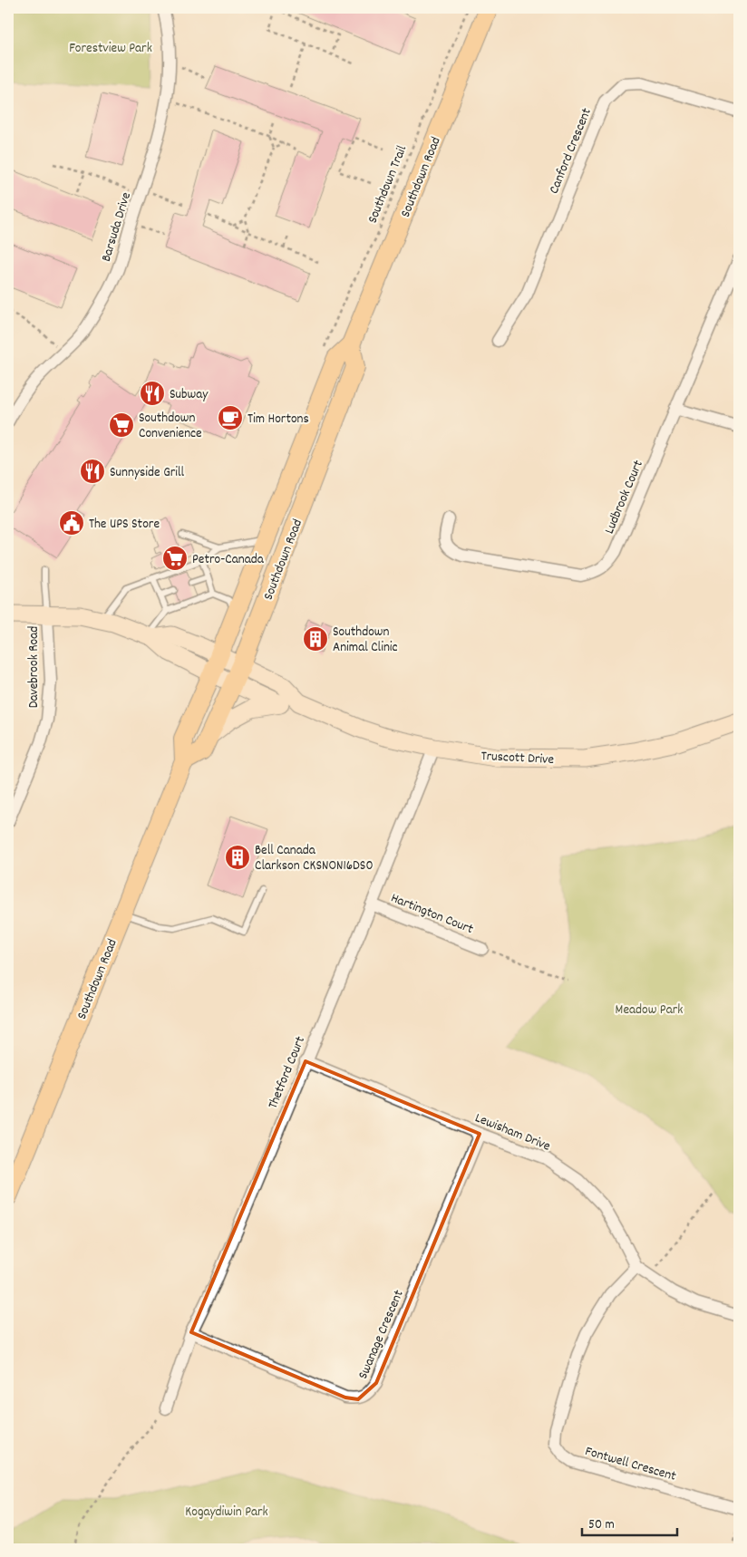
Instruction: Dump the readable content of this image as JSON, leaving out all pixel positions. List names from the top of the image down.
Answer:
{
  "streets": {
    "main road": ["Southdown Road"],
    "street": [
      "Canford Crescent",
      "Barsuda Drive",
      "Ludbrook Court",
      "Davebrook Road",
      "Truscott Drive",
      "Hartington Court",
      "Thetford Court",
      "Lewisham Drive",
      "Swanage Crescent",
      "Fontwell Crescent"
    ],
    "path": ["Southdown Trail"]
  },
  "crossings": [
    ["Southdown Road", "Truscott Drive"],
    ["Davebrook Road", "Truscott Drive"],
    ["Truscott Drive", "Thetford Court"],
    ["Hartington Court", "Thetford Court"],
    ["Thetford Court", "Lewisham Drive"],
    ["Thetford Court", "Swanage Crescent"],
    ["Lewisham Drive", "Swanage Crescent"],
    ["Lewisham Drive", "Fontwell Crescent"]
  ],
  "parks": ["Forestview Park", "Meadow Park", "Kogaydiwin Park"],
  "places": {
    "restaurant": ["Subway", "Sunnyside Grill"],
    "cafe": ["Tim Hortons"],
    "supermarket": ["Southdown Convenience", "Petro-Canada"],
    "public building": ["The UPS Store"],
    "building": ["Southdown Animal Clinic", "Bell Canada Clarkson CKSNON16DS0"]
  },
  "scale_bar": "50 m"
}
